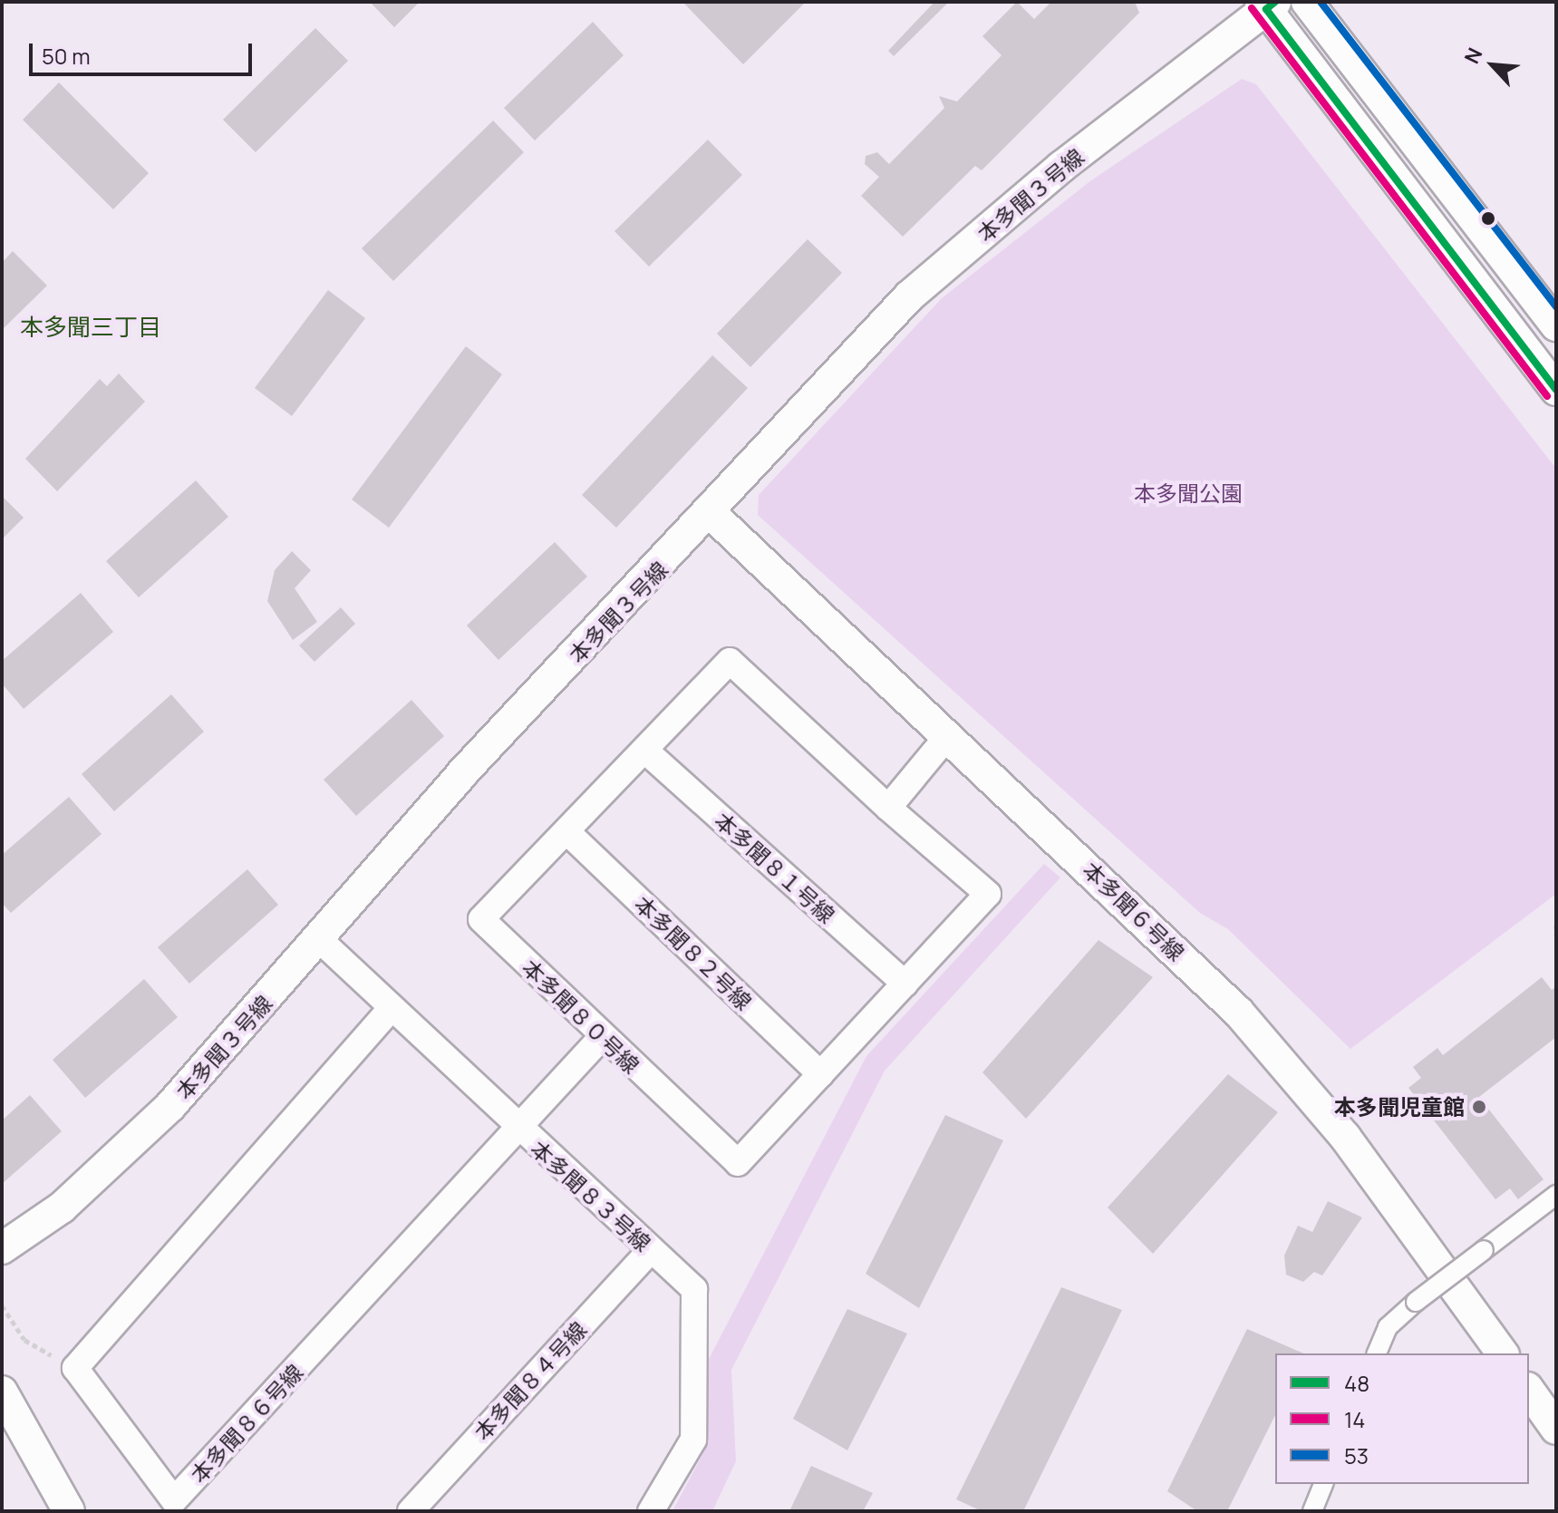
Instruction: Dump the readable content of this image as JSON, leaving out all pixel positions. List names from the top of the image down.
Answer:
{
  "streets": {
    "street": [
      "本多聞３号線",
      "本多聞８１号線",
      "本多聞６号線",
      "本多聞８２号線",
      "本多聞８０号線",
      "本多聞８３号線",
      "本多聞８４号線",
      "本多聞８６号線"
    ]
  },
  "crossings": [
    ["本多聞３号線", "本多聞６号線"],
    ["本多聞３号線", "本多聞８３号線"],
    ["本多聞８１号線", "本多聞８０号線"],
    ["本多聞８２号線", "本多聞８０号線"],
    ["本多聞８３号線", "本多聞８４号線"],
    ["本多聞８３号線", "本多聞８６号線"]
  ],
  "districts": ["本多聞三丁目"],
  "parks": ["本多聞公園"],
  "places": ["本多聞児童館"],
  "lines": ["transit line 48", "transit line 53", "transit line 14"],
  "legend": ["48", "14", "53"],
  "scale_bar": "50 m",
  "north": "top left"
}
